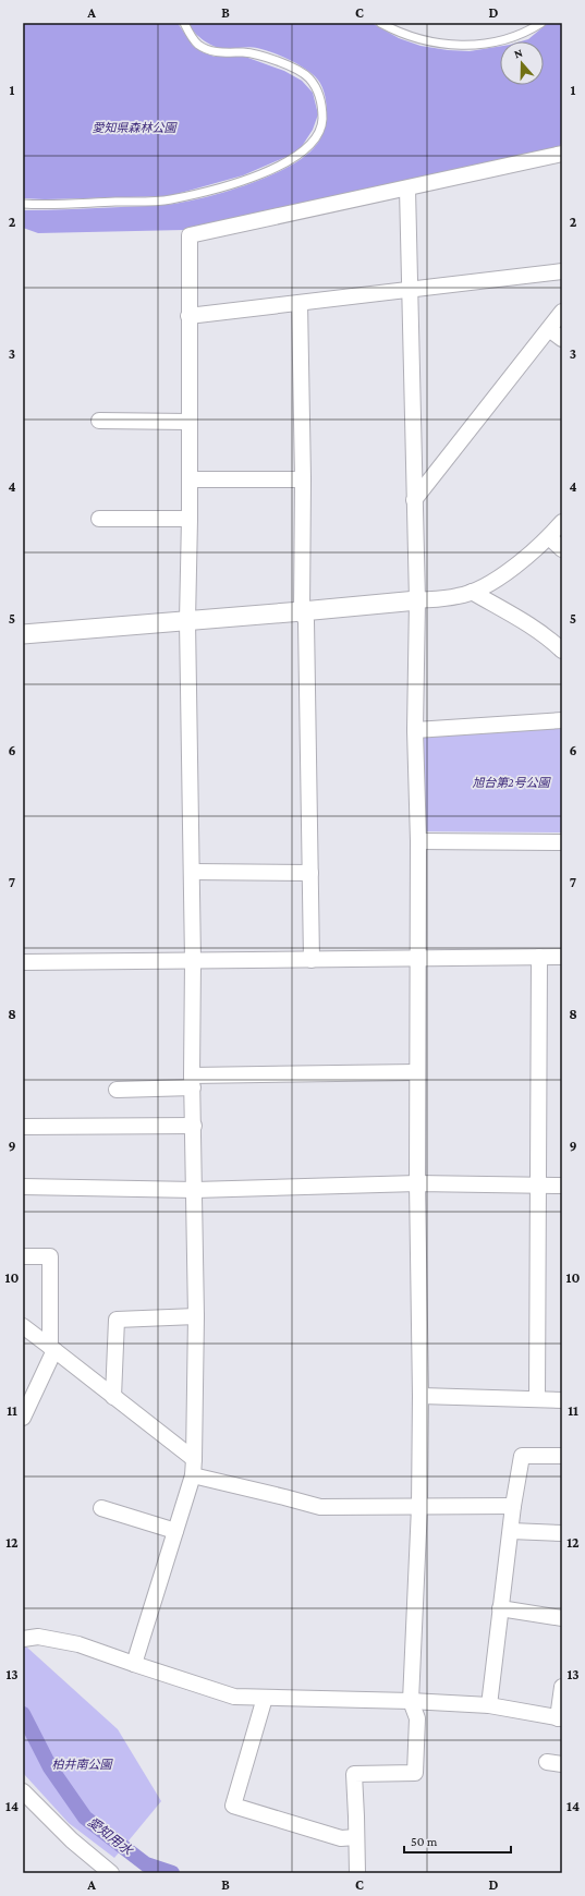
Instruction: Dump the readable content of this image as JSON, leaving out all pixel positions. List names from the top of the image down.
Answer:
{
  "water": ["愛知用水"],
  "parks": ["愛知県森林公園", "旭台第2号公園", "柏井南公園"],
  "scale_bar": "50 m",
  "north": "top",
  "grid": {
    "columns": [
      "A",
      "B",
      "C",
      "D"
    ],
    "rows": [
      "1",
      "2",
      "3",
      "4",
      "5",
      "6",
      "7",
      "8",
      "9",
      "10",
      "11",
      "12",
      "13",
      "14"
    ]
  }
}
